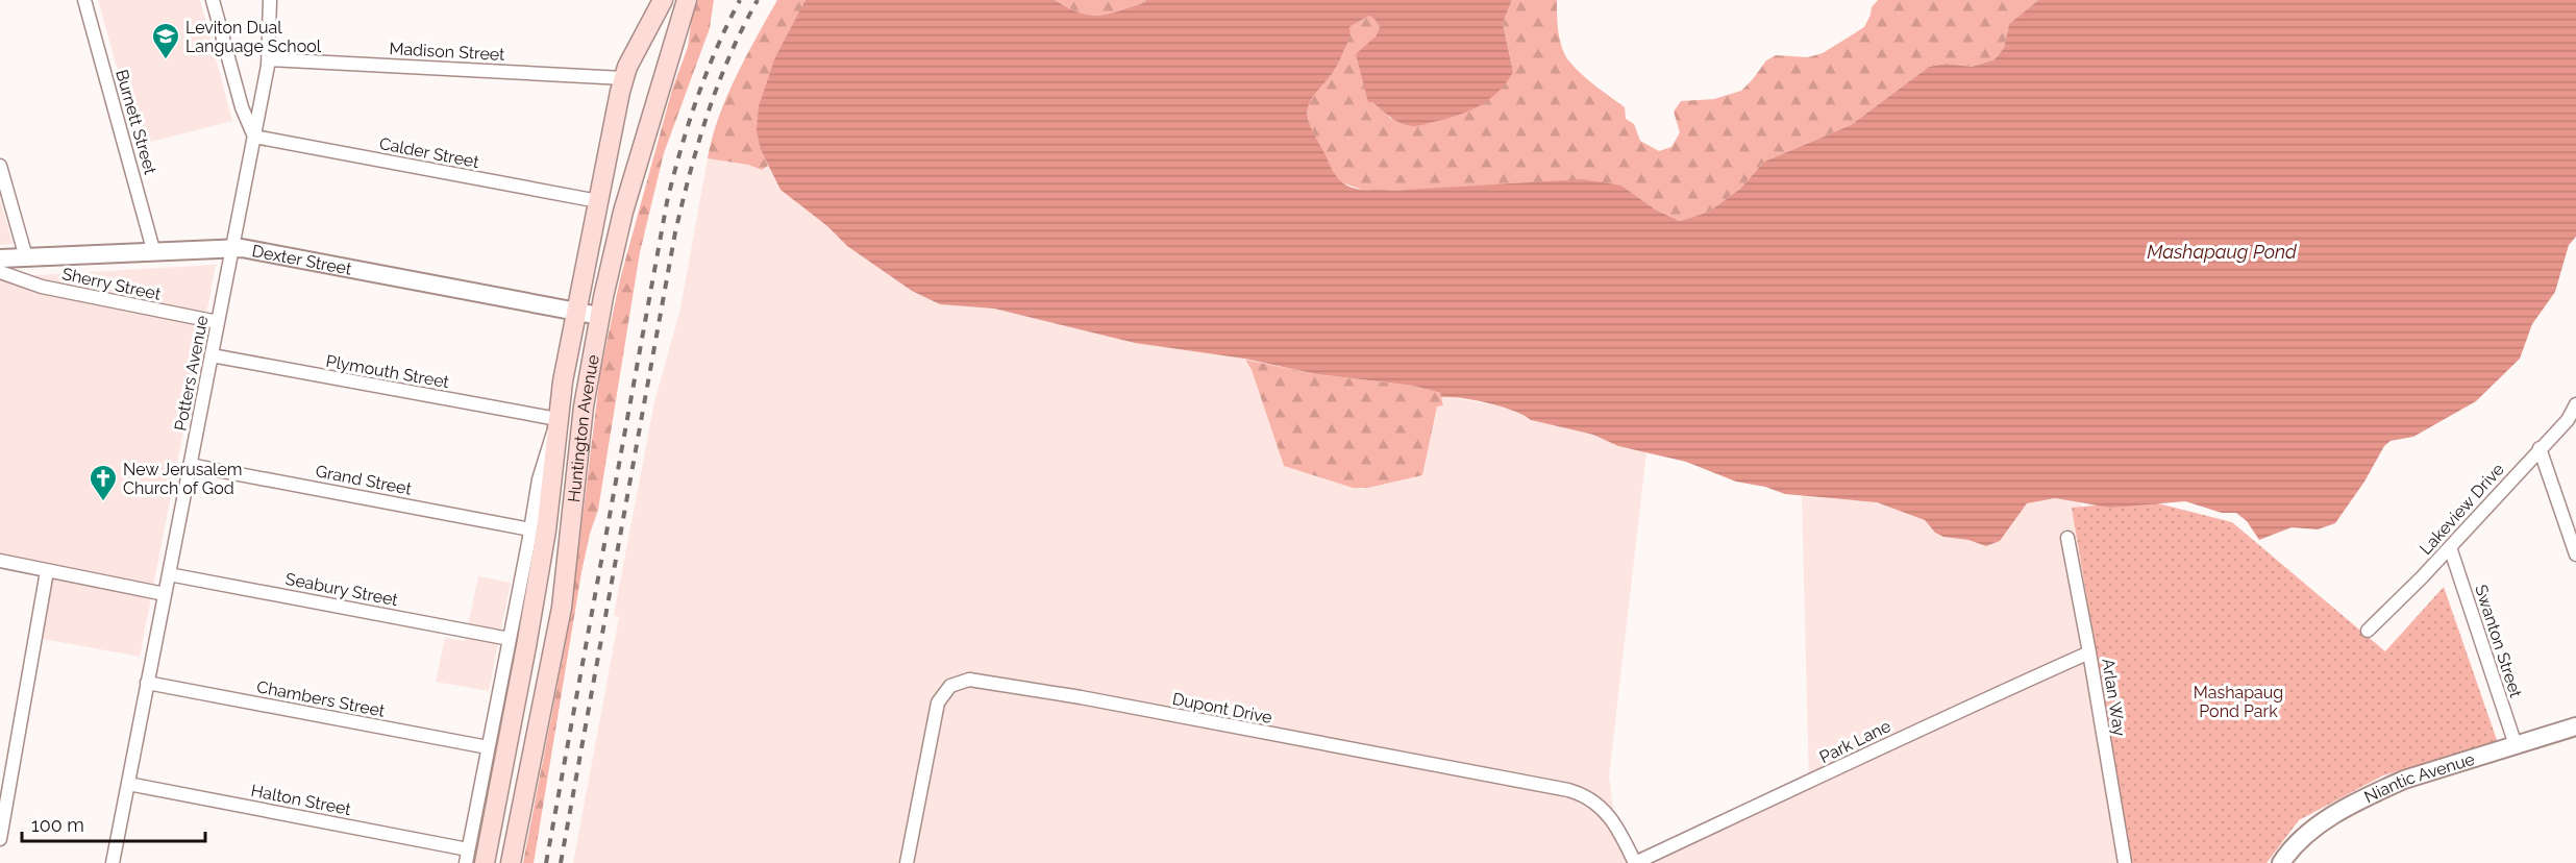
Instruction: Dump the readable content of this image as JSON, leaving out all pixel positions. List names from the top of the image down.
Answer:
{
  "streets": {
    "main road": ["Huntington Avenue"],
    "street": [
      "Madison Street",
      "Burnett Street",
      "Calder Street",
      "Dexter Street",
      "Sherry Street",
      "Plymouth Street",
      "Potters Avenue",
      "Grand Street",
      "Lakeview Drive",
      "Seabury Street",
      "Swanton Street",
      "Arlan Way",
      "Chambers Street",
      "Dupont Drive",
      "Park Lane",
      "Niantic Avenue",
      "Halton Street"
    ]
  },
  "crossings": [
    ["Madison Street", "Potters Avenue"],
    ["Madison Street", "Huntington Avenue"],
    ["Burnett Street", "Dexter Street"],
    ["Calder Street", "Potters Avenue"],
    ["Calder Street", "Huntington Avenue"],
    ["Dexter Street", "Potters Avenue"],
    ["Dexter Street", "Huntington Avenue"],
    ["Sherry Street", "Potters Avenue"],
    ["Plymouth Street", "Potters Avenue"],
    ["Plymouth Street", "Huntington Avenue"],
    ["Potters Avenue", "Grand Street"],
    ["Potters Avenue", "Seabury Street"],
    ["Potters Avenue", "Chambers Street"],
    ["Potters Avenue", "Halton Street"],
    ["Huntington Avenue", "Grand Street"],
    ["Huntington Avenue", "Seabury Street"],
    ["Huntington Avenue", "Chambers Street"],
    ["Huntington Avenue", "Halton Street"],
    ["Lakeview Drive", "Swanton Street"],
    ["Swanton Street", "Niantic Avenue"],
    ["Arlan Way", "Park Lane"],
    ["Dupont Drive", "Park Lane"]
  ],
  "water": ["Mashapaug Pond"],
  "parks": ["Mashapaug Pond Park"],
  "places": {
    "school or university": ["Leviton Dual Language School"],
    "church": ["New Jerusalem Church of God"]
  },
  "scale_bar": "100 m"
}
